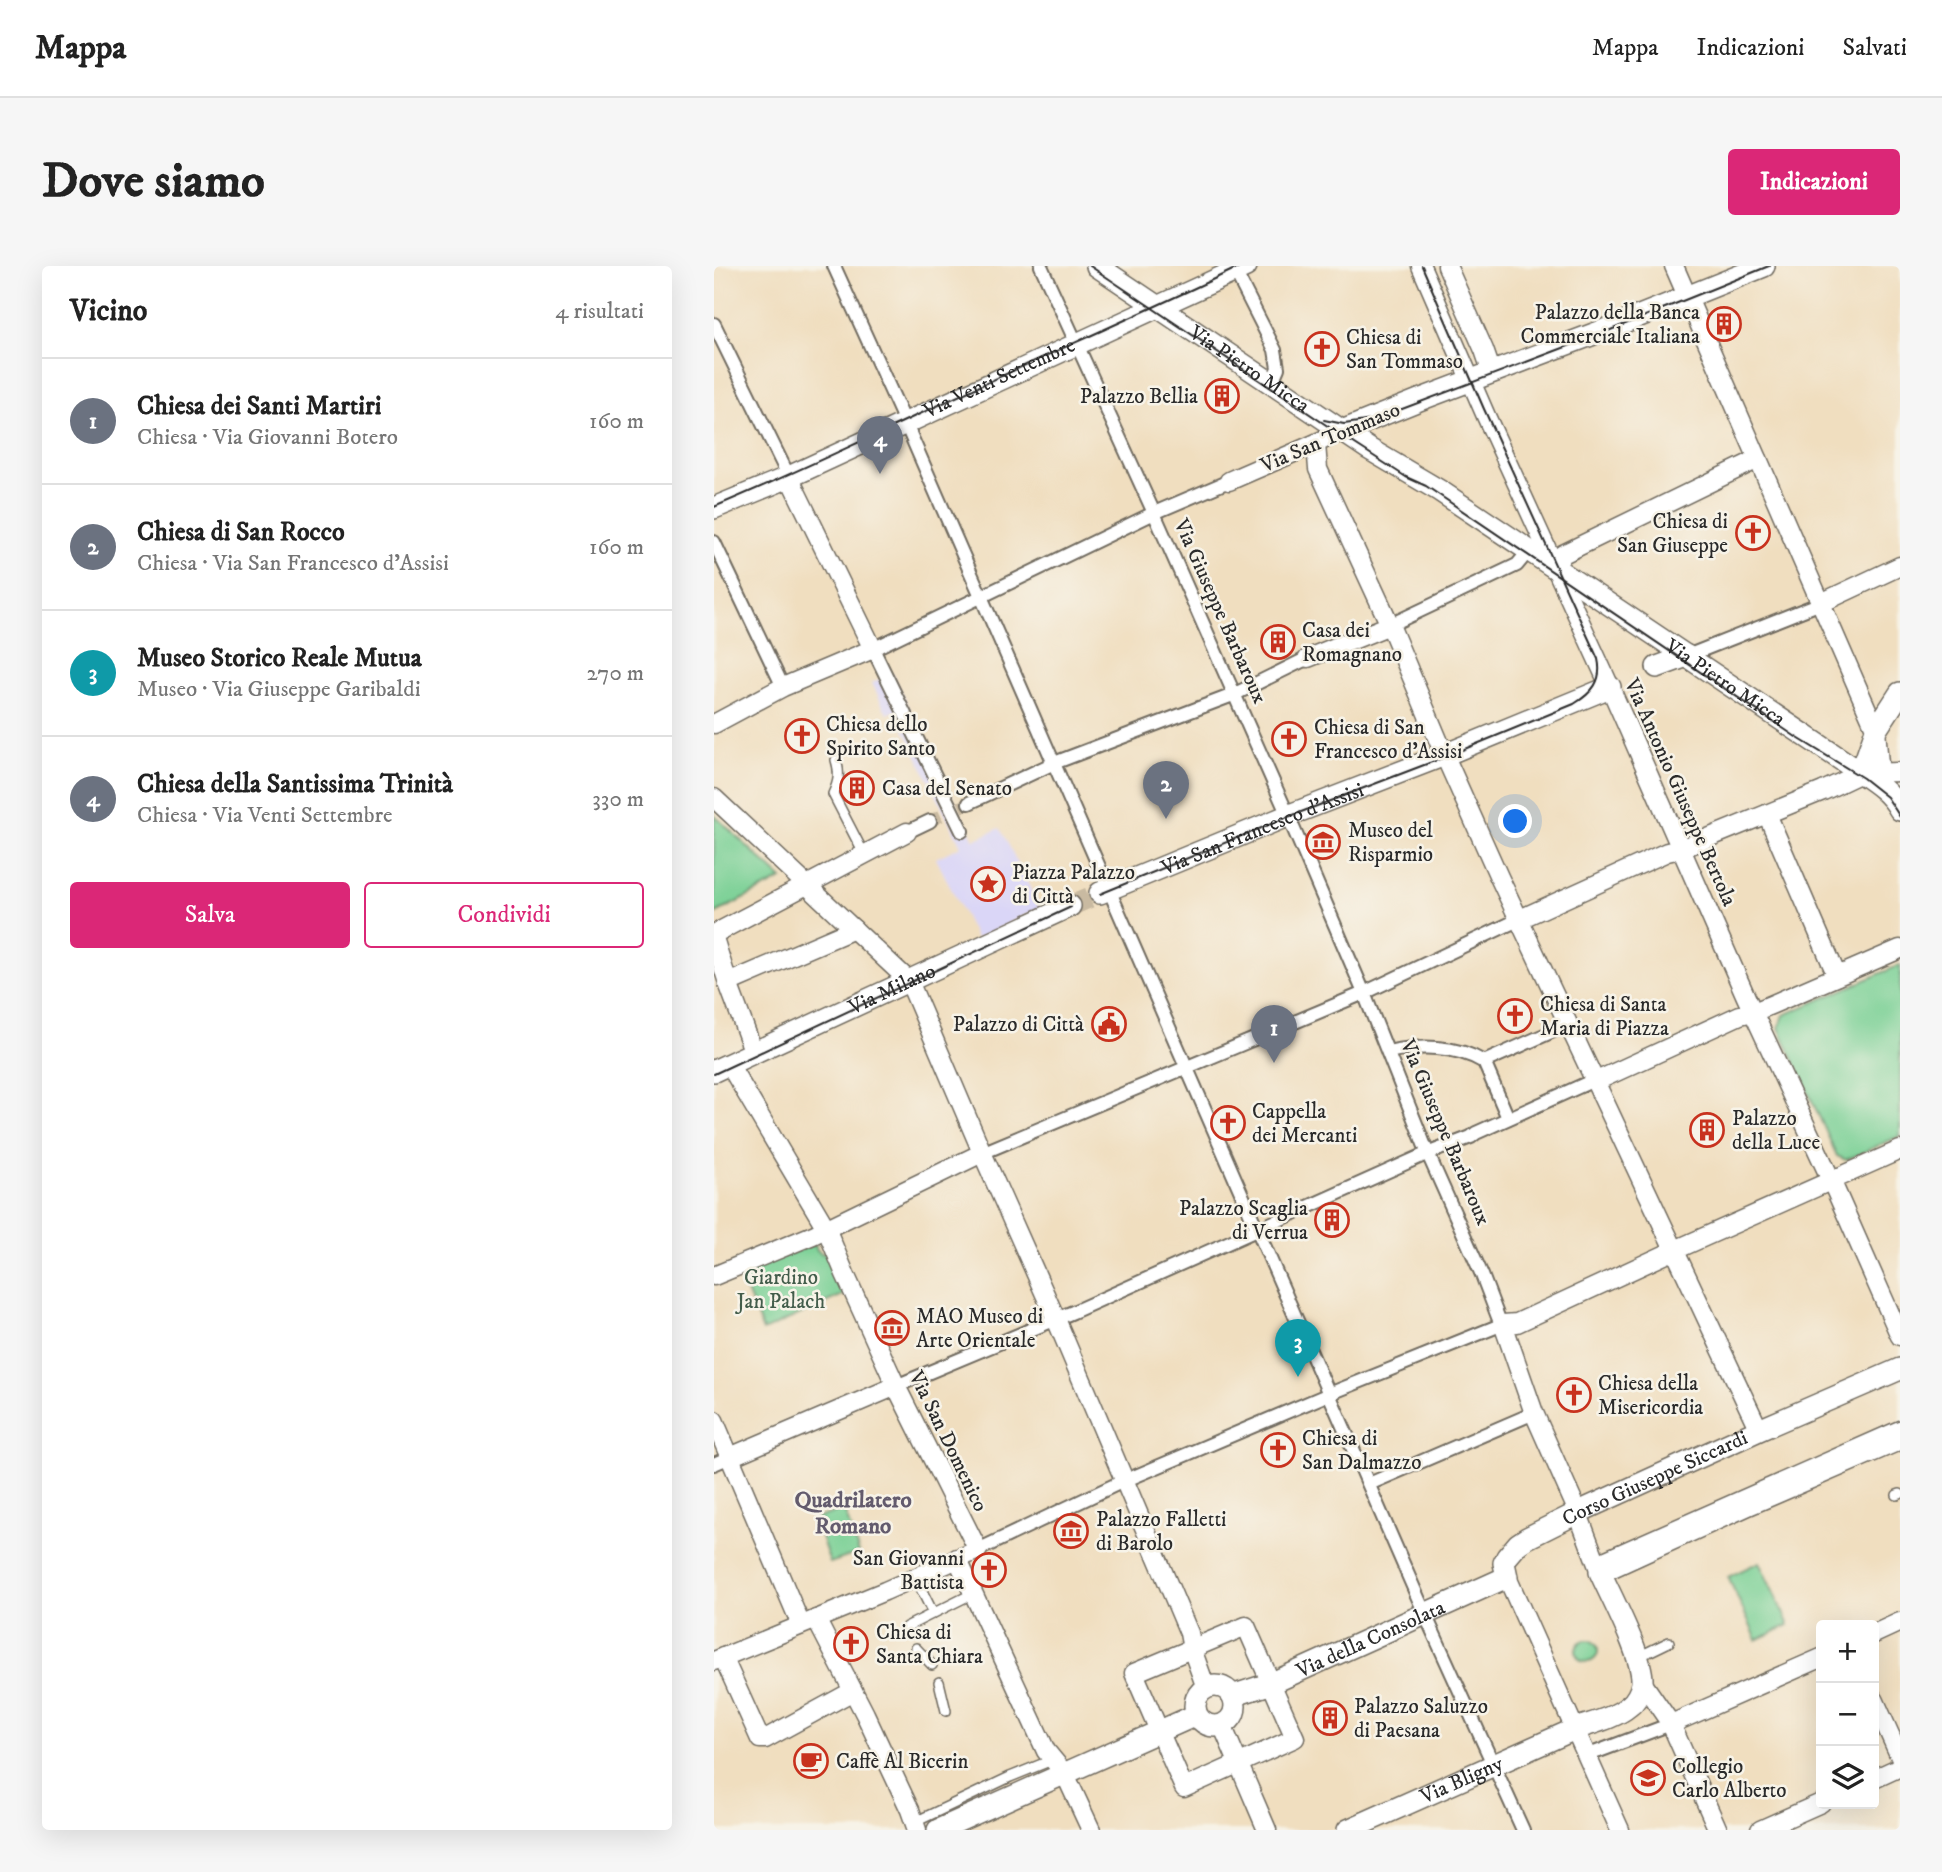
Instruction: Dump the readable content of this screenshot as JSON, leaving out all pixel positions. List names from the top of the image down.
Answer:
{
  "streets": {
    "street": [
      "Via Pietro Micca",
      "Via Venti Settembre",
      "Via San Tommaso",
      "Via Giuseppe Barbaroux",
      "Via Antonio Giuseppe Bertola",
      "Via San Francesco d'Assisi",
      "Via Milano",
      "Via San Domenico",
      "Corso Giuseppe Siccardi",
      "Via della Consolata",
      "Via Bligny"
    ]
  },
  "crossings": [
    ["Via Pietro Micca", "Via Venti Settembre"],
    ["Via Pietro Micca", "Via San Tommaso"],
    ["Via Pietro Micca", "Via Antonio Giuseppe Bertola"],
    ["Via Venti Settembre", "Via Giuseppe Barbaroux"],
    ["Via San Tommaso", "Via Giuseppe Barbaroux"],
    ["Via San Tommaso", "Via Antonio Giuseppe Bertola"],
    ["Via Giuseppe Barbaroux", "Via San Francesco d'Assisi"],
    ["Via Giuseppe Barbaroux", "Corso Giuseppe Siccardi"],
    ["Via Antonio Giuseppe Bertola", "Via San Francesco d'Assisi"],
    ["Via Milano", "Via San Domenico"]
  ],
  "districts": ["Quadrilatero Romano"],
  "parks": ["Giardino Jan Palach"],
  "places": {
    "building": [
      "Palazzo della Banca Commerciale Italiana",
      "Palazzo Bellia",
      "Casa dei Romagnano",
      "Casa del Senato",
      "Palazzo della Luce",
      "Palazzo Scaglia di Verrua",
      "Palazzo Saluzzo di Paesana"
    ],
    "church": [
      "Chiesa di San Tommaso",
      "Chiesa di San Giuseppe",
      "Chiesa dello Spirito Santo",
      "Chiesa di San Francesco d'Assisi",
      "Chiesa di Santa Maria di Piazza",
      "Cappella dei Mercanti",
      "Chiesa della Misericordia",
      "Chiesa di San Dalmazzo",
      "San Giovanni Battista",
      "Chiesa di Santa Chiara"
    ],
    "museum": ["Museo del Risparmio", "MAO Museo di Arte Orientale", "Palazzo Falletti di Barolo"],
    "place": ["Piazza Palazzo di Città"],
    "public building": ["Palazzo di Città"],
    "cafe": ["Caffè Al Bicerin"],
    "school or university": ["Collegio Carlo Alberto"]
  },
  "page": {
    "header": "Mappa",
    "nav": ["Mappa", "Indicazioni", "Salvati"],
    "buttons": [
      "Indicazioni",
      ["Salva", "Condividi"]
    ],
    "title": "Dove siamo",
    "heading": ["Vicino", "4 risultati"],
    "list": [
      {
        "mark": "1",
        "name": "Chiesa dei Santi Martiri",
        "note": "Chiesa · Via Giovanni Botero",
        "value": "160 m"
      },
      {
        "mark": "2",
        "name": "Chiesa di San Rocco",
        "note": "Chiesa · Via San Francesco d'Assisi",
        "value": "160 m"
      },
      {
        "mark": "3",
        "name": "Museo Storico Reale Mutua",
        "note": "Museo · Via Giuseppe Garibaldi",
        "value": "270 m"
      },
      {
        "mark": "4",
        "name": "Chiesa della Santissima Trinità",
        "note": "Chiesa · Via Venti Settembre",
        "value": "330 m"
      }
    ],
    "pins": [
      "4",
      "2",
      "1",
      "3"
    ],
    "map_buttons": ["+", "−"]
  }
}
